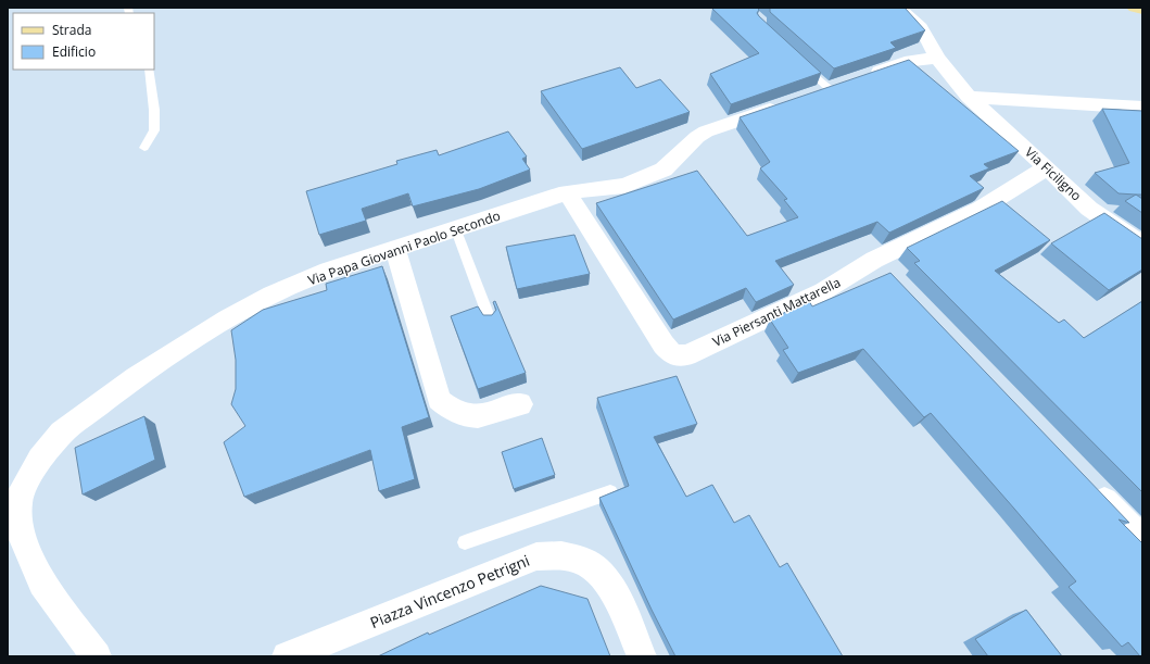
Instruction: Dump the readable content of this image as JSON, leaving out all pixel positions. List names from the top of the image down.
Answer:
{
  "streets": {
    "street": [
      "Via Ficiligno",
      "Via Papa Giovanni Paolo Secondo",
      "Via Piersanti Mattarella",
      "Piazza Vincenzo Petrigni"
    ]
  },
  "crossings": [
    ["Via Ficiligno", "Via Papa Giovanni Paolo Secondo"],
    ["Via Ficiligno", "Via Piersanti Mattarella"],
    ["Via Papa Giovanni Paolo Secondo", "Via Piersanti Mattarella"]
  ],
  "legend": ["Strada", "Edificio"]
}
